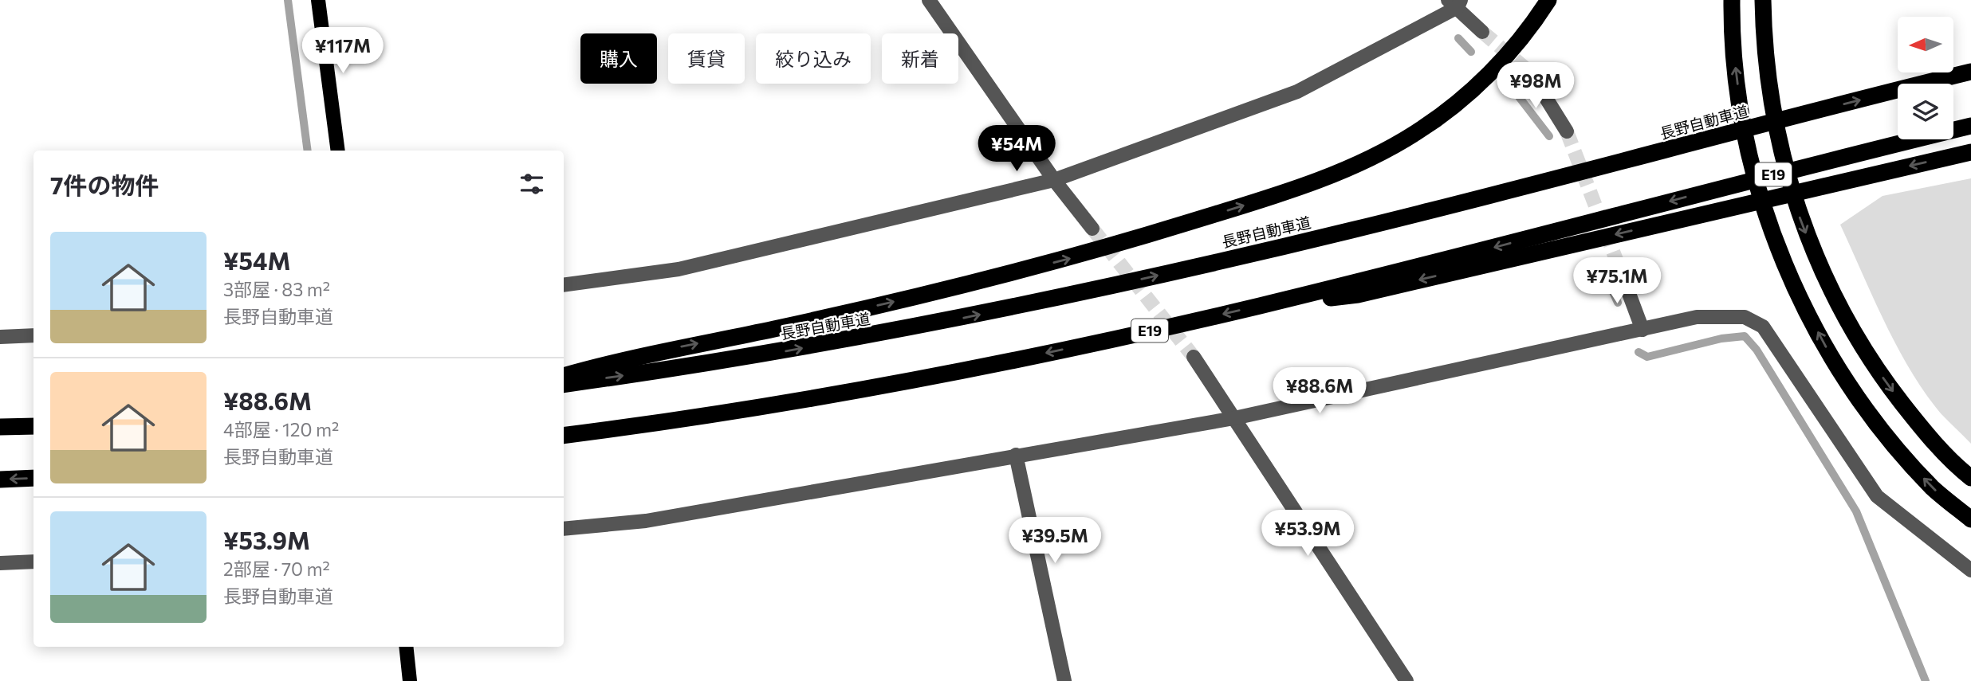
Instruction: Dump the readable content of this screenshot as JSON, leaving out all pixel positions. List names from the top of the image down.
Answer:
{
  "streets": {
    "highway": ["長野自動車道", "E19"]
  },
  "north": "left",
  "page": {
    "price": [
      "¥117M",
      "¥98M",
      "¥54M",
      "¥75.1M",
      "¥88.6M",
      "¥53.9M",
      "¥39.5M"
    ],
    "chip": [
      "購入",
      "賃貸",
      "絞り込み",
      "新着"
    ],
    "heading": "7件の物件",
    "list": [
      {
        "name": "¥54M",
        "note": "3部屋 · 83 m² · 長野自動車道"
      },
      {
        "name": "¥88.6M",
        "note": "4部屋 · 120 m² · 長野自動車道"
      },
      {
        "name": "¥53.9M",
        "note": "2部屋 · 70 m² · 長野自動車道"
      }
    ]
  }
}
